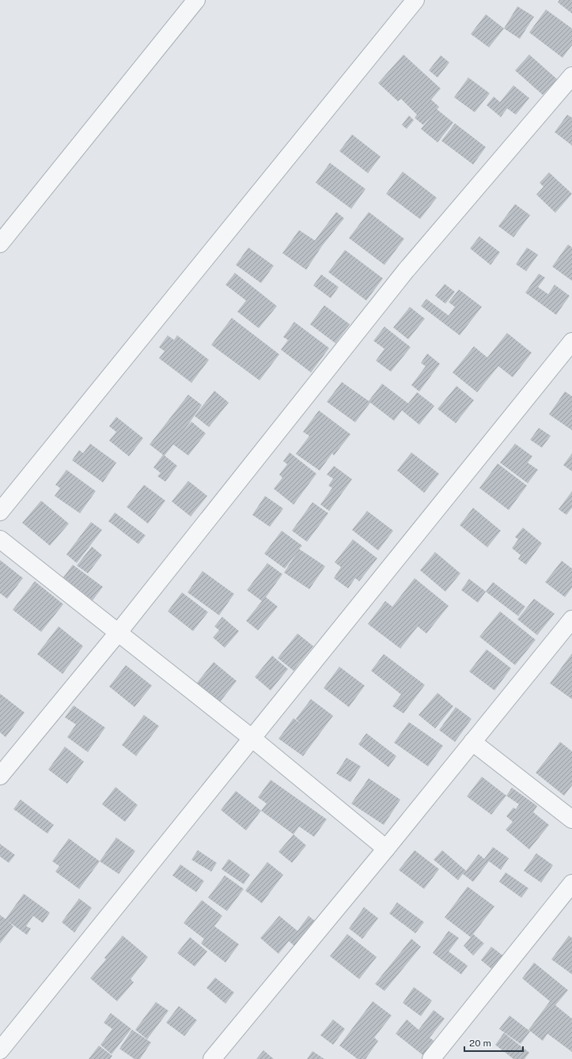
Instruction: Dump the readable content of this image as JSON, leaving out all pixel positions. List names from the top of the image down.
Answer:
{
  "scale_bar": "20 m"
}
